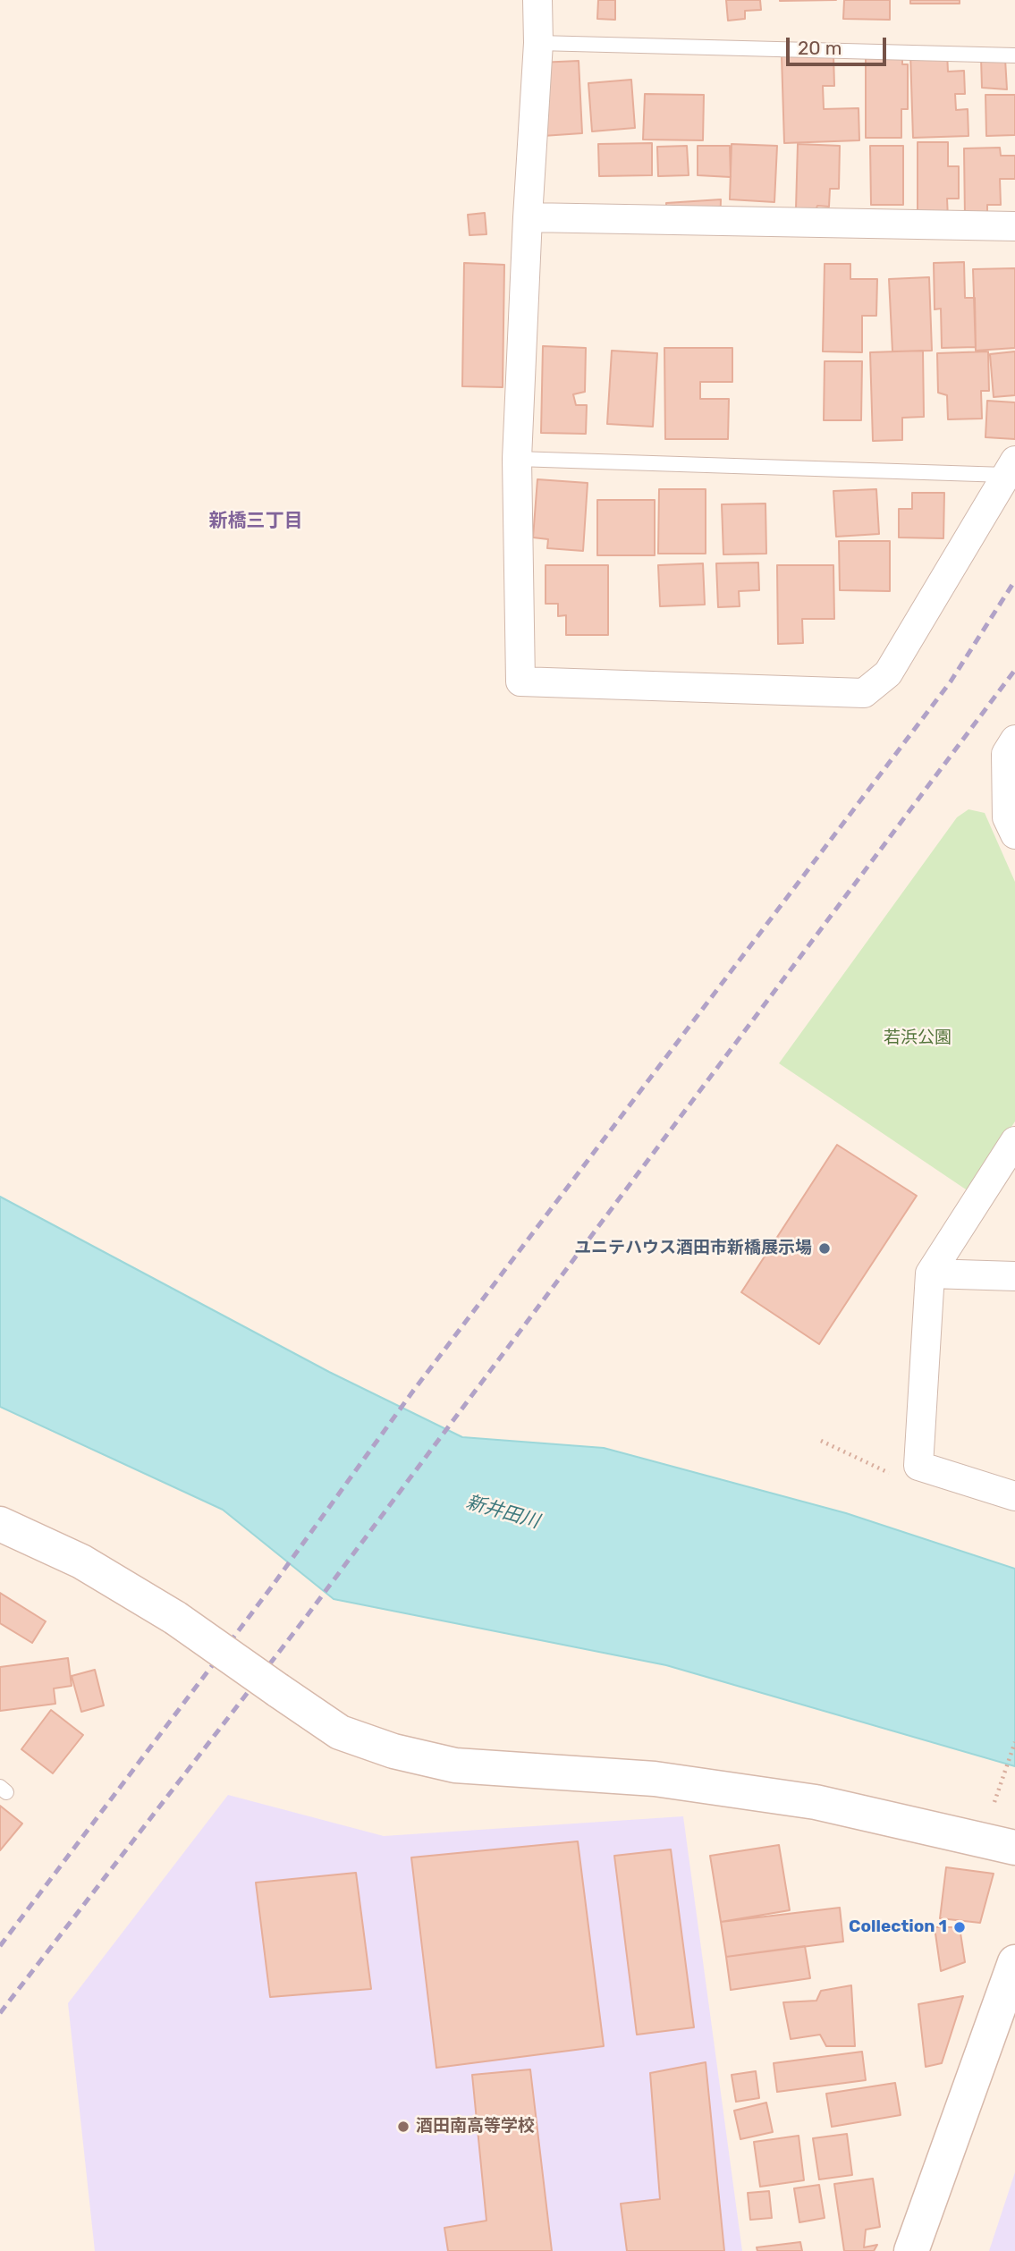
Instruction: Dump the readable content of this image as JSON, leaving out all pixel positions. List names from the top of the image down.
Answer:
{
  "districts": ["新橋三丁目"],
  "water": ["新井田川"],
  "parks": ["若浜公園"],
  "places": ["ユニテハウス酒田市新橋展示場", "Collection 1", "酒田南高等学校"],
  "scale_bar": "20 m"
}
